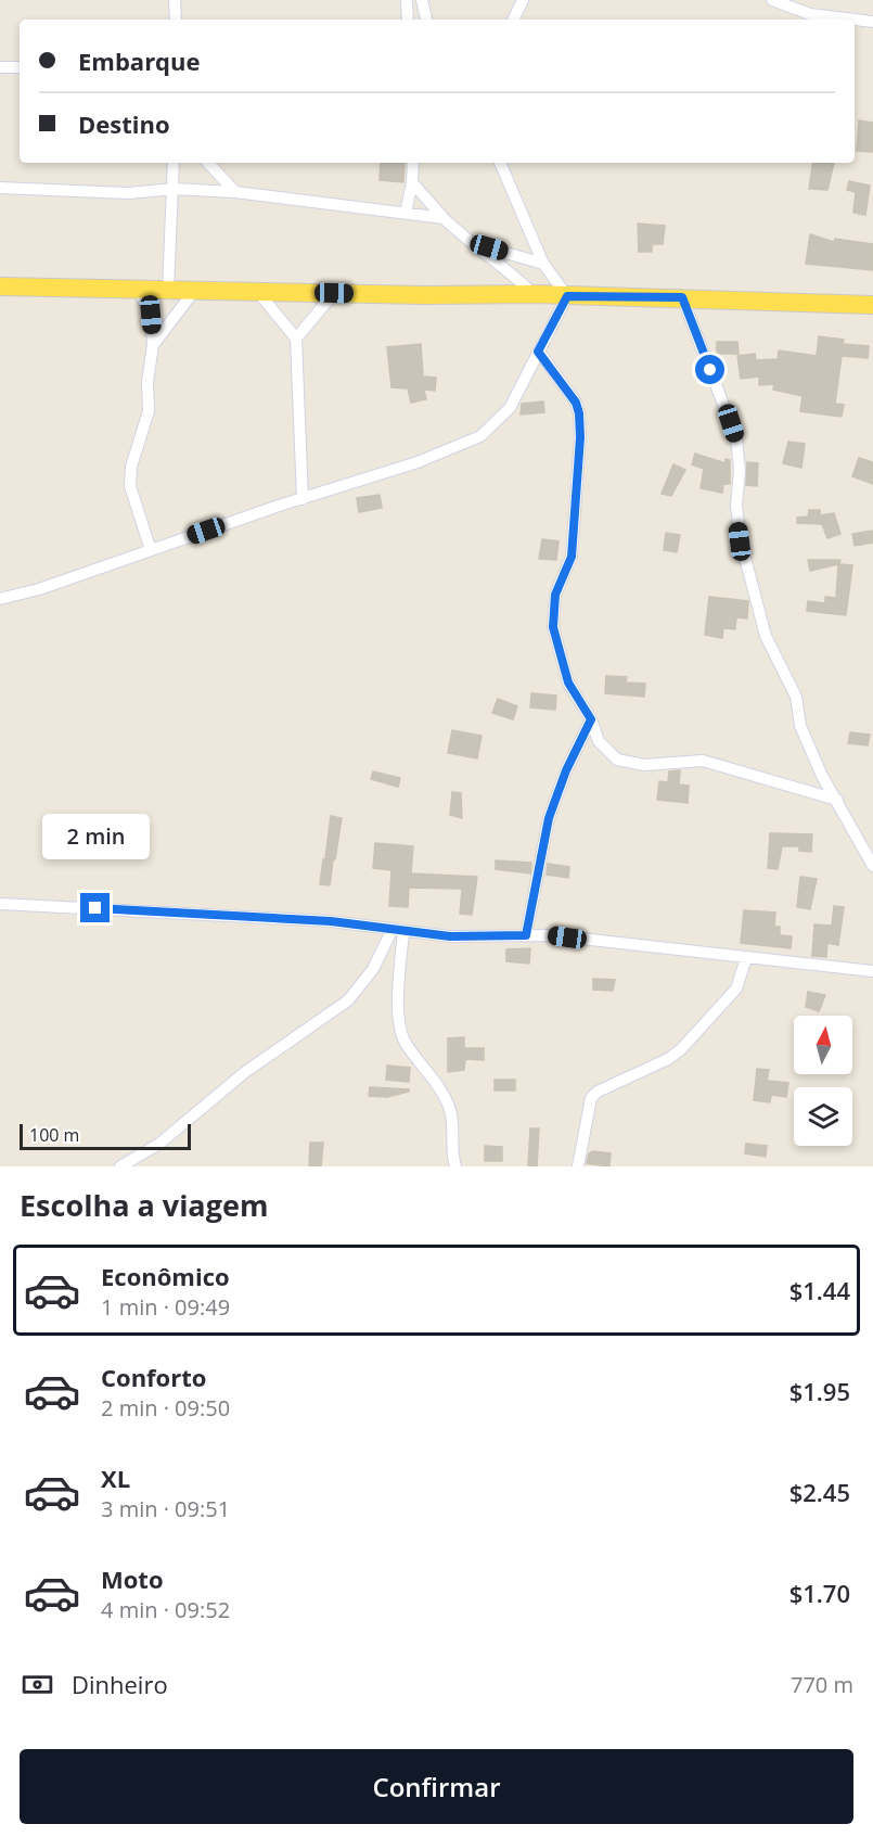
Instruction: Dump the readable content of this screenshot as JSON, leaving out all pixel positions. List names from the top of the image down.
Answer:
{
  "scale_bar": "100 m",
  "north": "top",
  "page": {
    "banner": ["Embarque", "Destino"],
    "bubble": "2 min",
    "scale": "100 m",
    "heading": "Escolha a viagem",
    "list": [
      {
        "name": "Econômico",
        "note": "1 min · 09:49",
        "value": "$1.44"
      },
      {
        "name": "Conforto",
        "note": "2 min · 09:50",
        "value": "$1.95"
      },
      {
        "name": "XL",
        "note": "3 min · 09:51",
        "value": "$2.45"
      },
      {
        "name": "Moto",
        "note": "4 min · 09:52",
        "value": "$1.70"
      }
    ],
    "pay": ["Dinheiro", "770 m"],
    "buttons": "Confirmar"
  }
}
